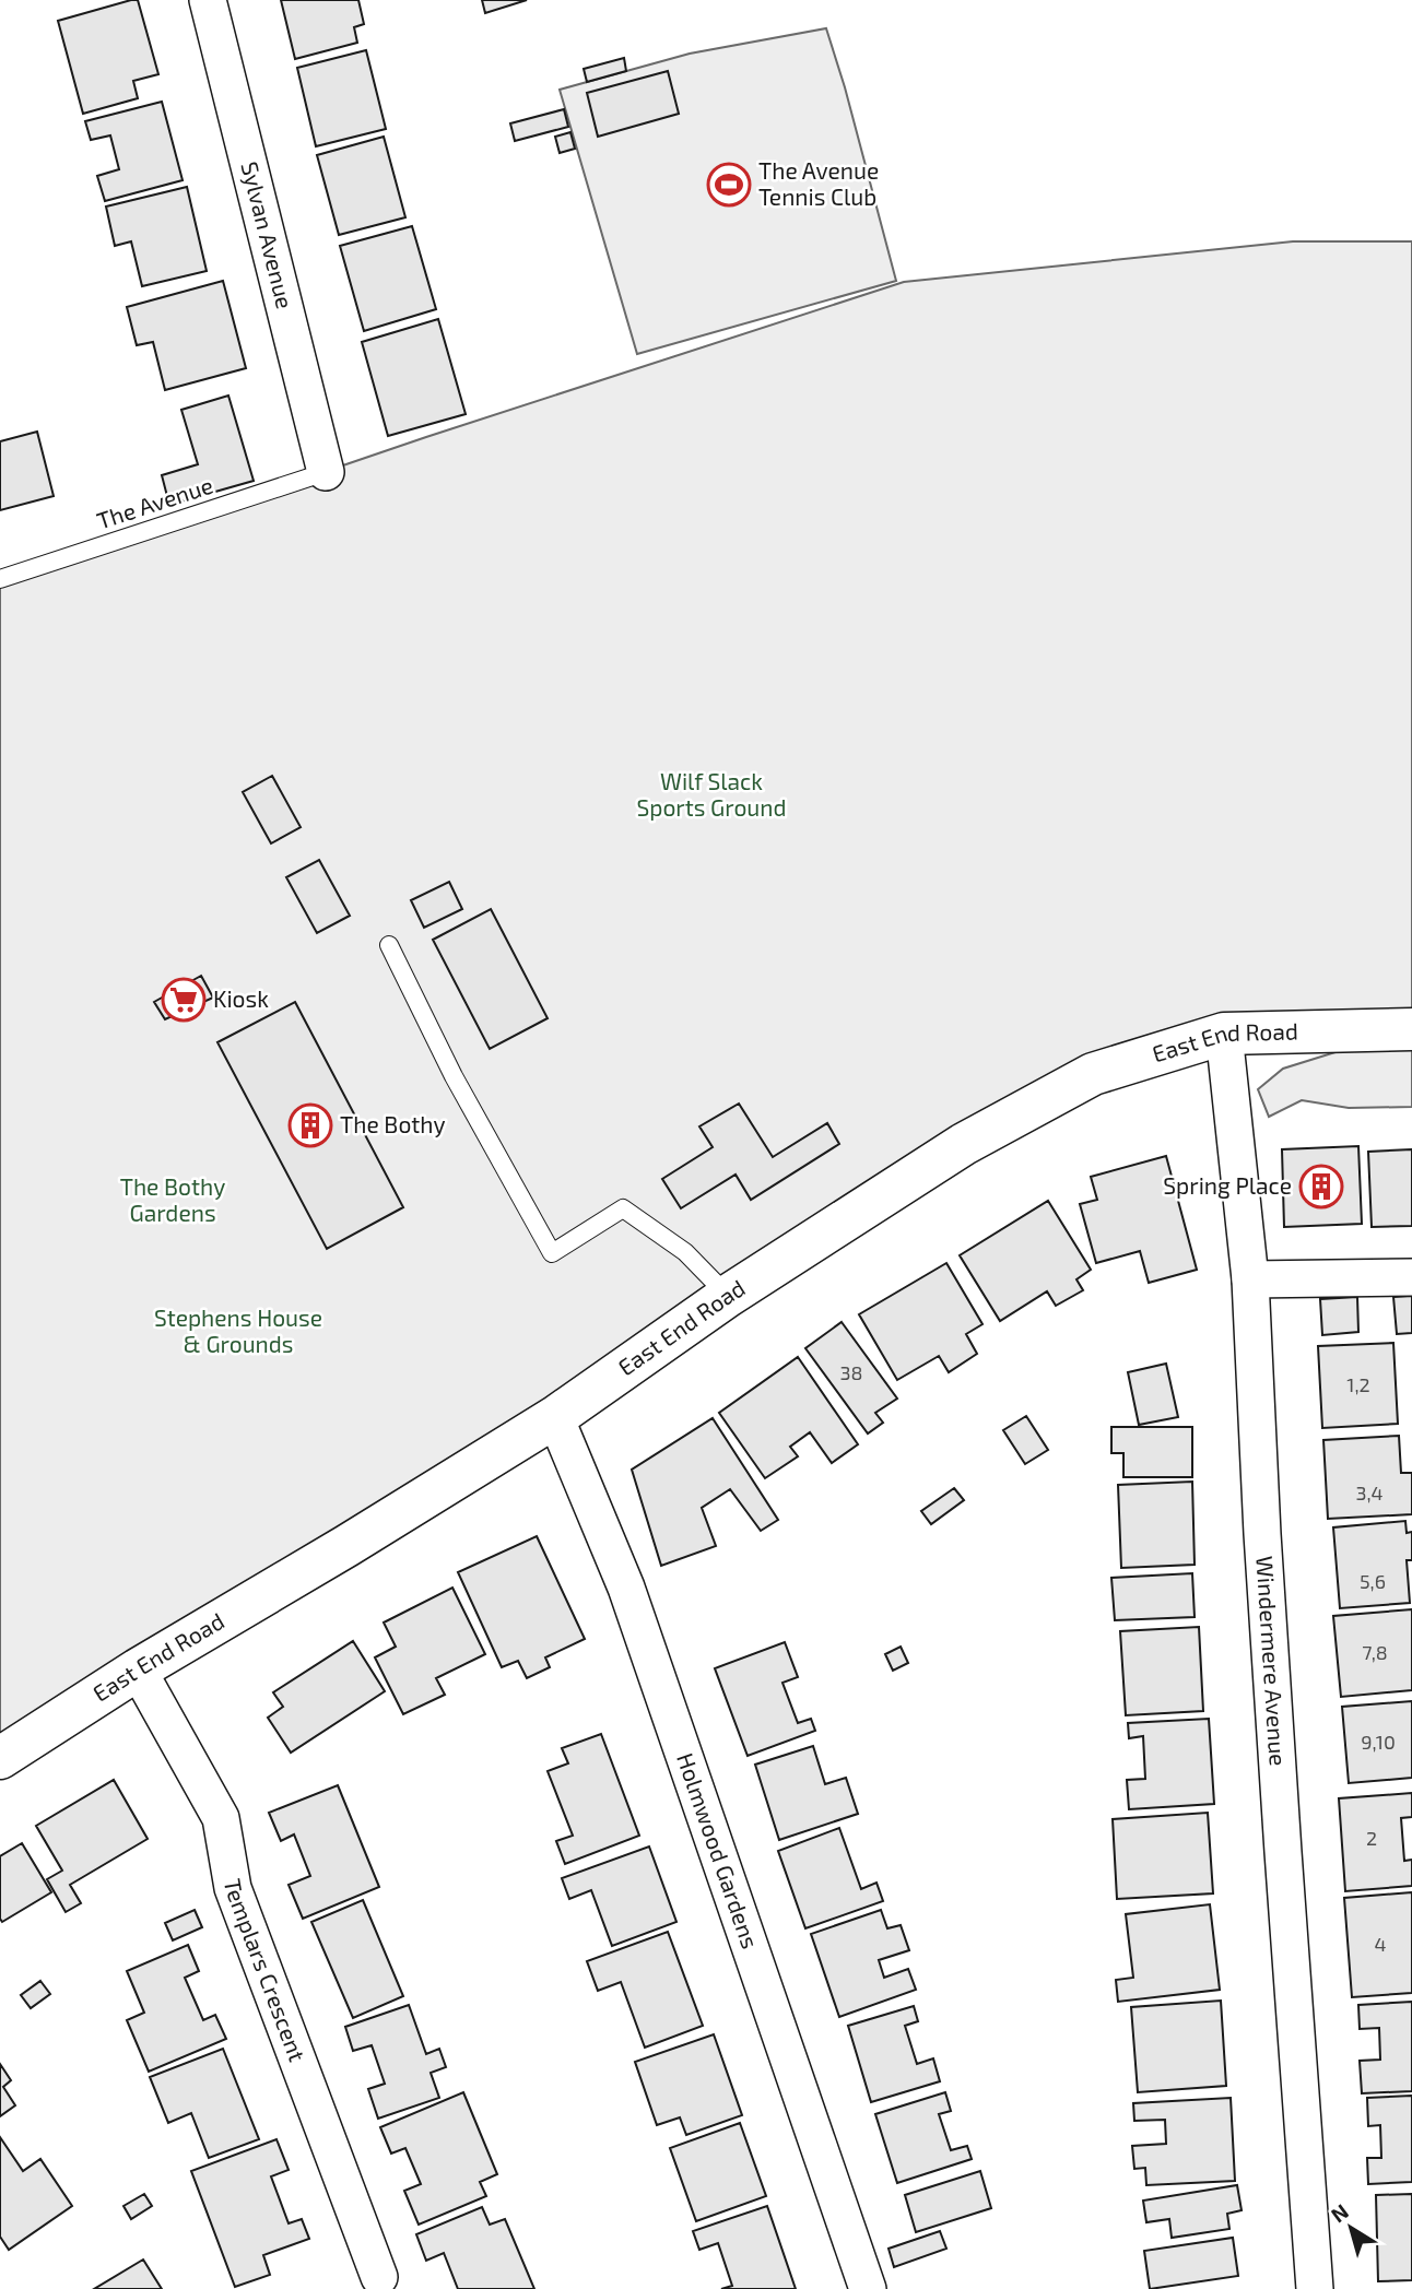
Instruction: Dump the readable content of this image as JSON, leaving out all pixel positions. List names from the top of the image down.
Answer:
{
  "streets": {
    "main road": ["East End Road"],
    "street": [
      "Sylvan Avenue",
      "Windermere Avenue",
      "Holmwood Gardens",
      "Templars Crescent"
    ],
    "lane": ["The Avenue"]
  },
  "crossings": [
    ["Sylvan Avenue", "The Avenue"],
    ["East End Road", "Windermere Avenue"],
    ["East End Road", "Holmwood Gardens"],
    ["East End Road", "Templars Crescent"]
  ],
  "parks": ["Wilf Slack Sports Ground", "The Bothy Gardens", "Stephens House & Grounds"],
  "places": {
    "sports": ["The Avenue Tennis Club"],
    "supermarket": ["Kiosk"],
    "building": ["The Bothy", "Spring Place"]
  },
  "house_numbers": [
    "38",
    "1,2",
    "3,4",
    "5,6",
    "7,8",
    "9,10",
    "2",
    "4"
  ],
  "north": "top left"
}
